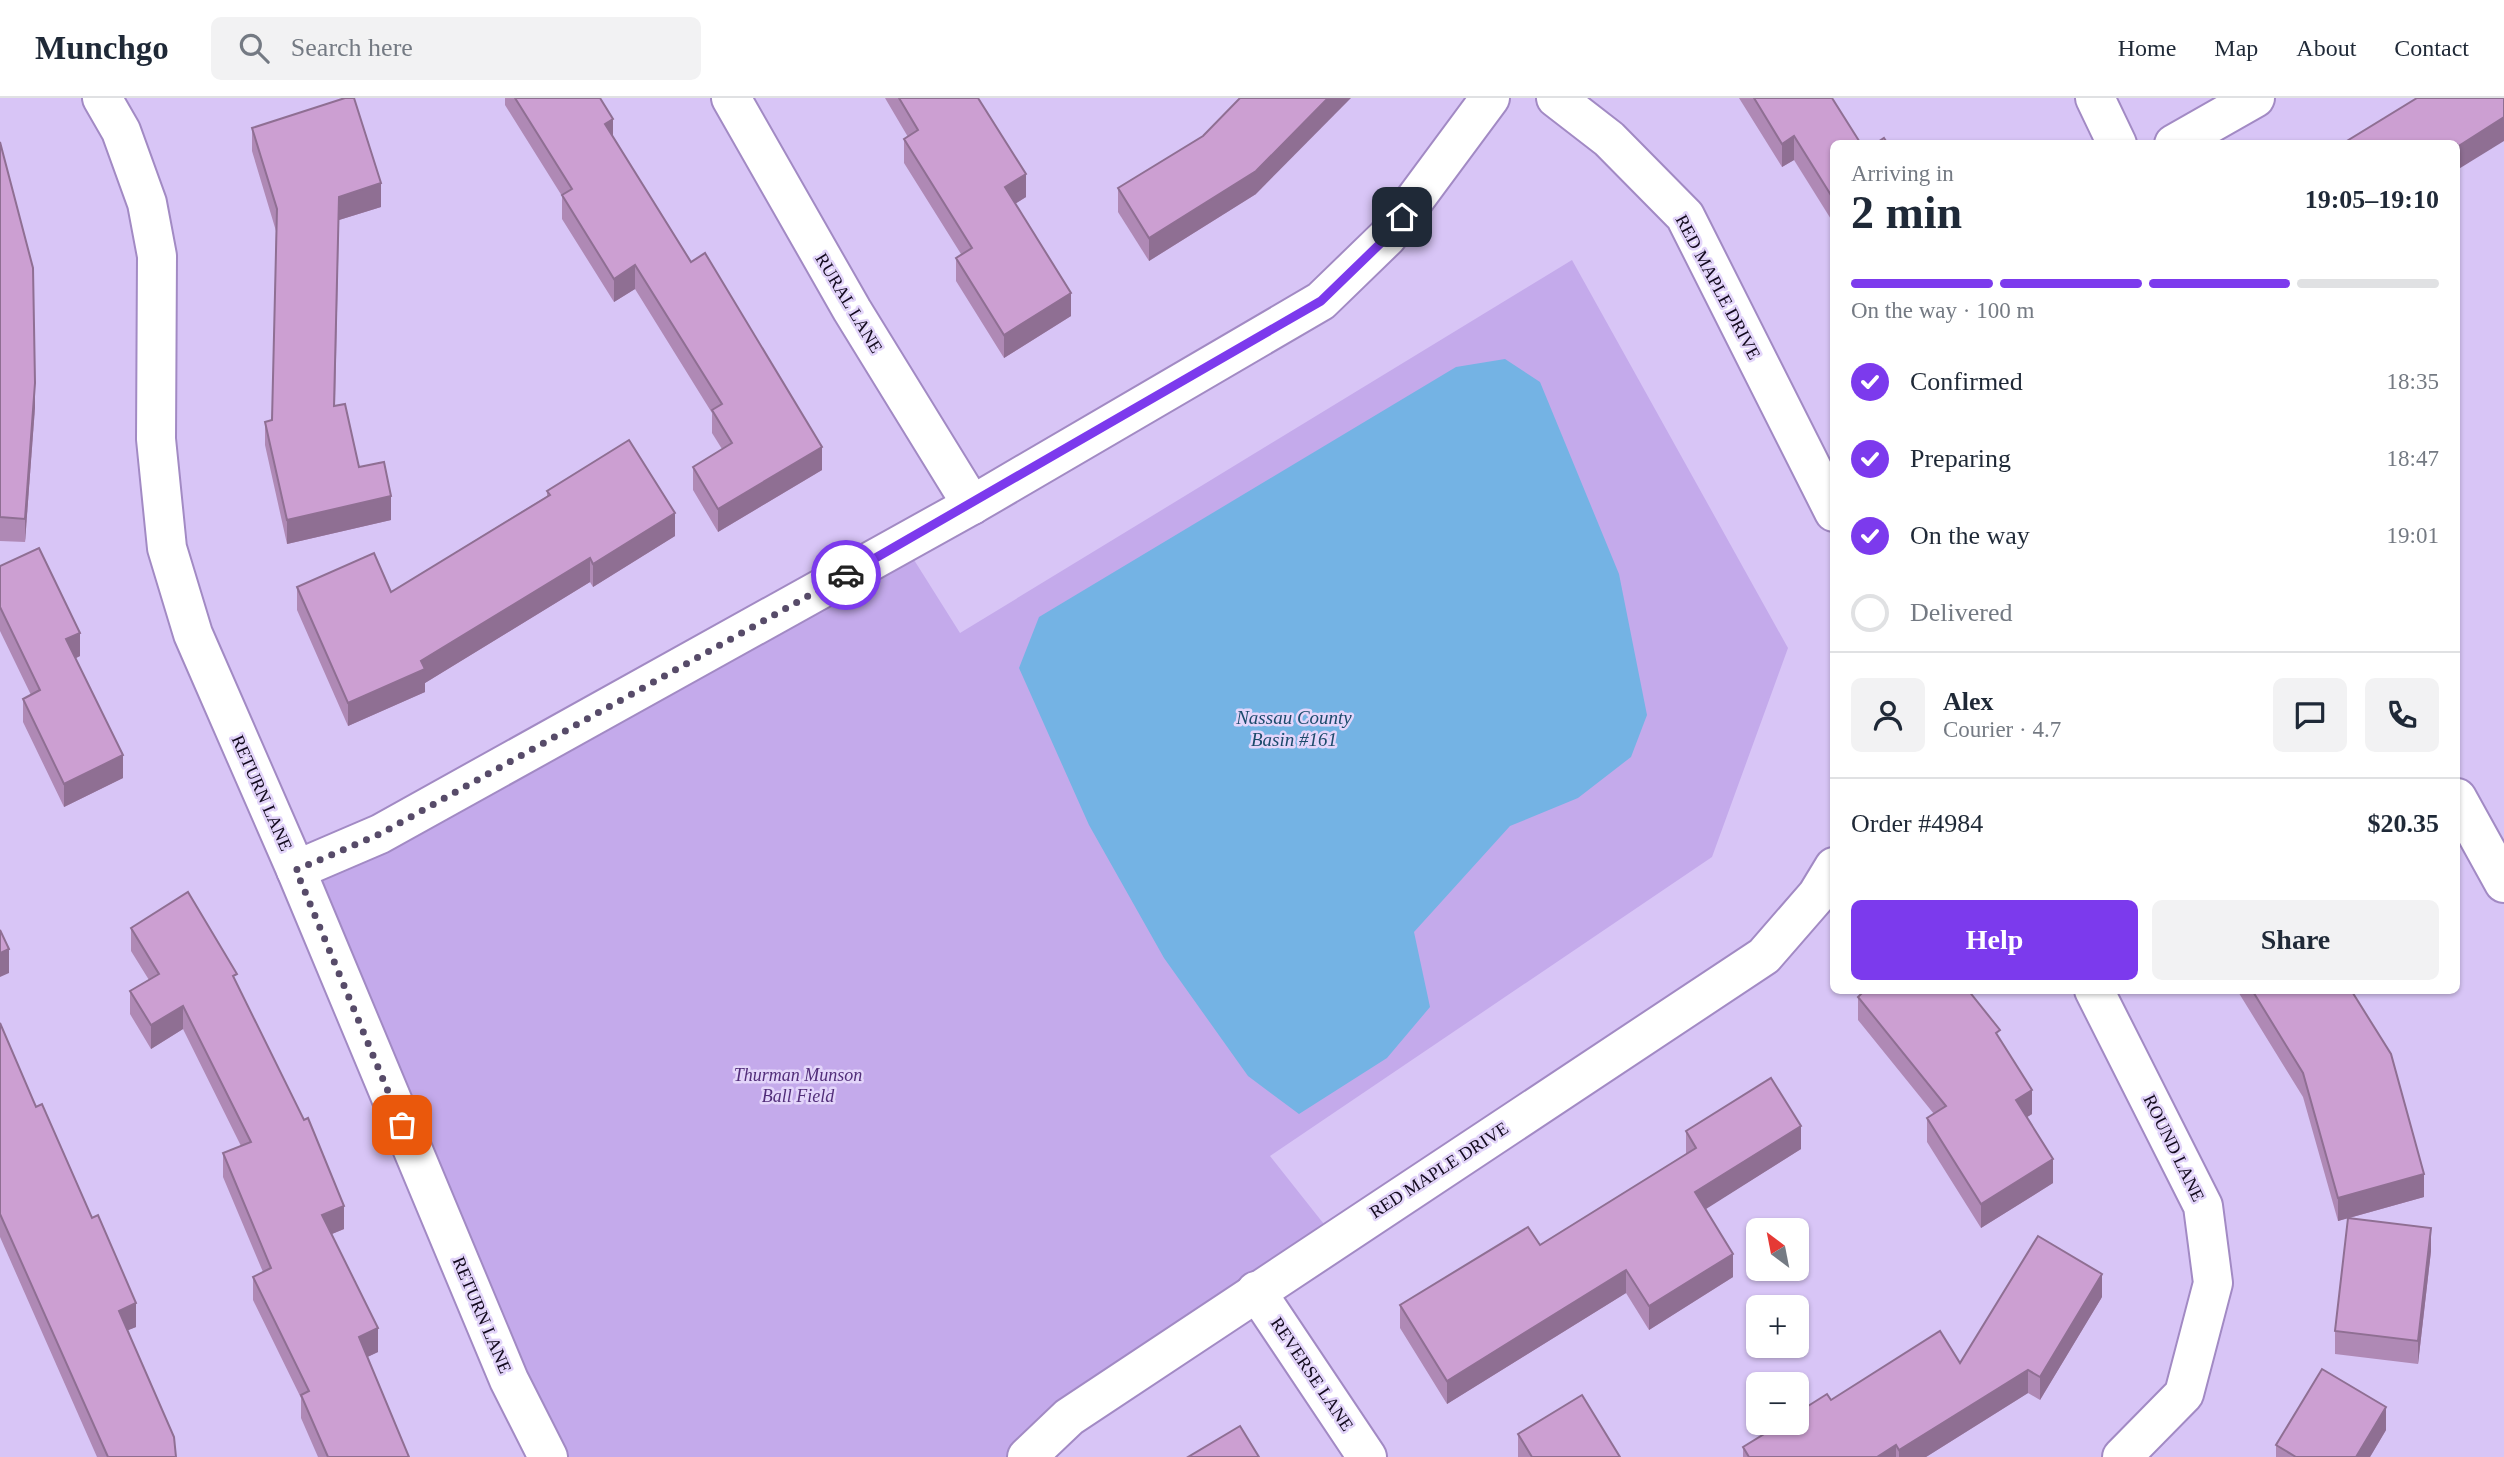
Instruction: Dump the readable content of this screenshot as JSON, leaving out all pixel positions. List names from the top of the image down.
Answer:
{
  "streets": {
    "street": [
      "RED MAPLE DRIVE",
      "RURAL LANE",
      "RETURN LANE",
      "ROUND LANE",
      "REVERSE LANE"
    ]
  },
  "crossings": [
    ["RED MAPLE DRIVE", "REVERSE LANE"]
  ],
  "water": ["Nassau County Basin #161"],
  "parks": ["Thurman Munson Ball Field"],
  "north": "top left",
  "page": {
    "header": "Munchgo",
    "search": "Search here",
    "nav": [
      "Home",
      "Map",
      "About",
      "Contact"
    ],
    "heading": ["2 min", "Arriving in", "19:05–19:10"],
    "panel": [
      "Alex",
      "Courier · 4.7",
      "Order #4984",
      "$20.35"
    ],
    "bar": "On the way · 100 m",
    "list": [
      ["Confirmed", "18:35"],
      ["Preparing", "18:47"],
      ["On the way", "19:01"],
      "Delivered"
    ],
    "buttons": ["Help", "Share"],
    "map_buttons": ["+", "−"]
  }
}
